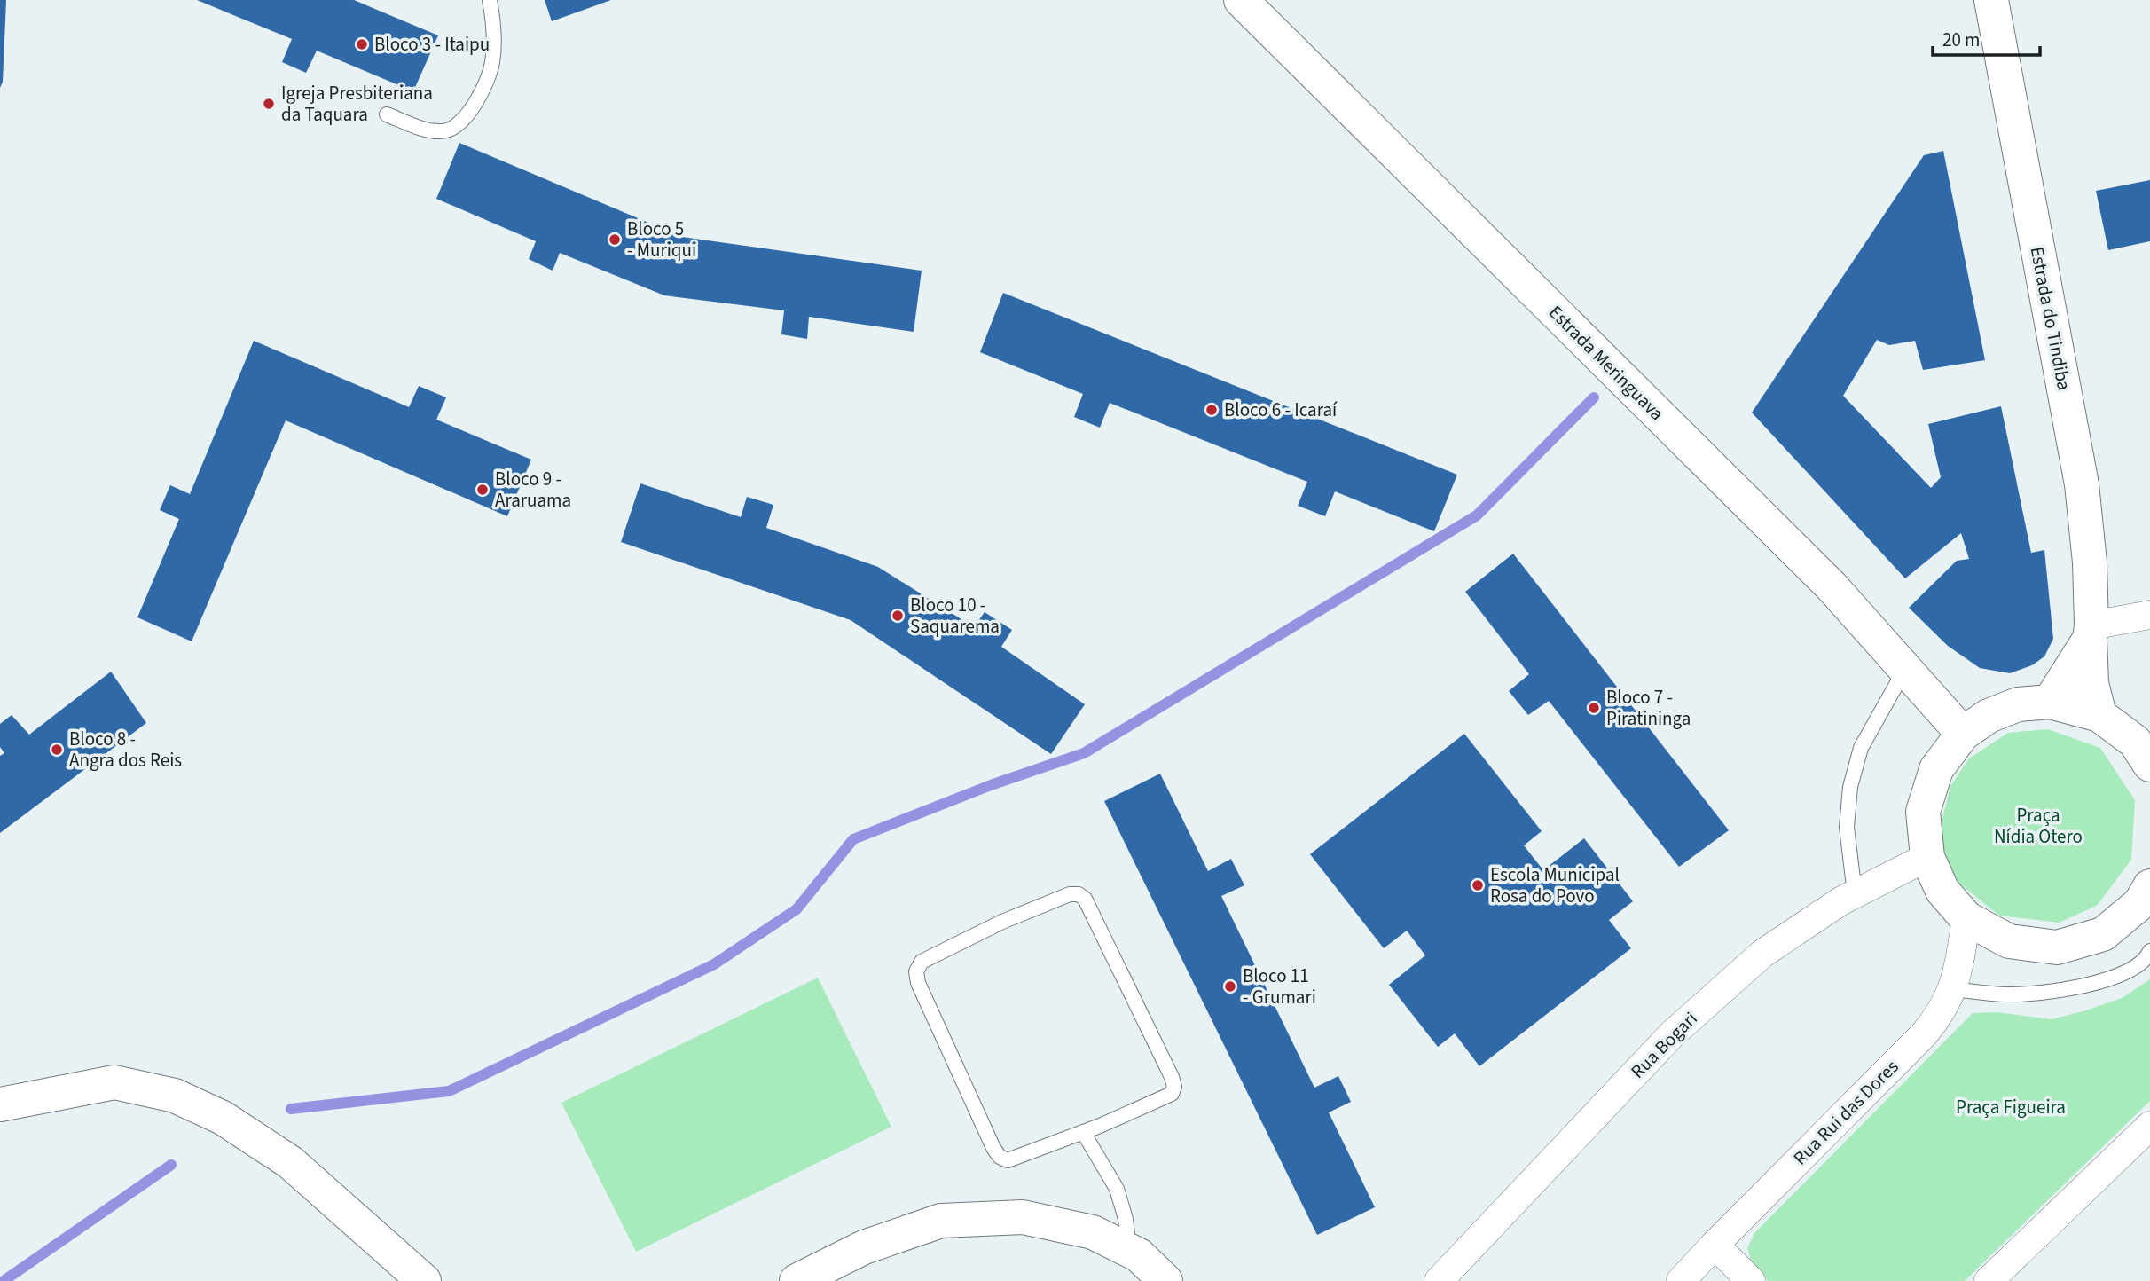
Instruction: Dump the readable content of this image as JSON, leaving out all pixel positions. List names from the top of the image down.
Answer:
{
  "streets": {
    "street": [
      "Estrada do Tindiba",
      "Estrada Meringuava",
      "Rua Bogari",
      "Rua Rui das Dores"
    ]
  },
  "parks": ["Praça Nídia Otero", "Praça Figueira"],
  "places": [
    "Bloco 3 - Itaipu",
    "Igreja Presbiteriana da Taquara",
    "Bloco 5 - Muriqui",
    "Bloco 6 - Icaraí",
    "Bloco 9 - Araruama",
    "Bloco 10 - Saquarema",
    "Bloco 7 - Piratininga",
    "Bloco 8 - Angra dos Reis",
    "Escola Municipal Rosa do Povo",
    "Bloco 11 - Grumari"
  ],
  "scale_bar": "20 m"
}
